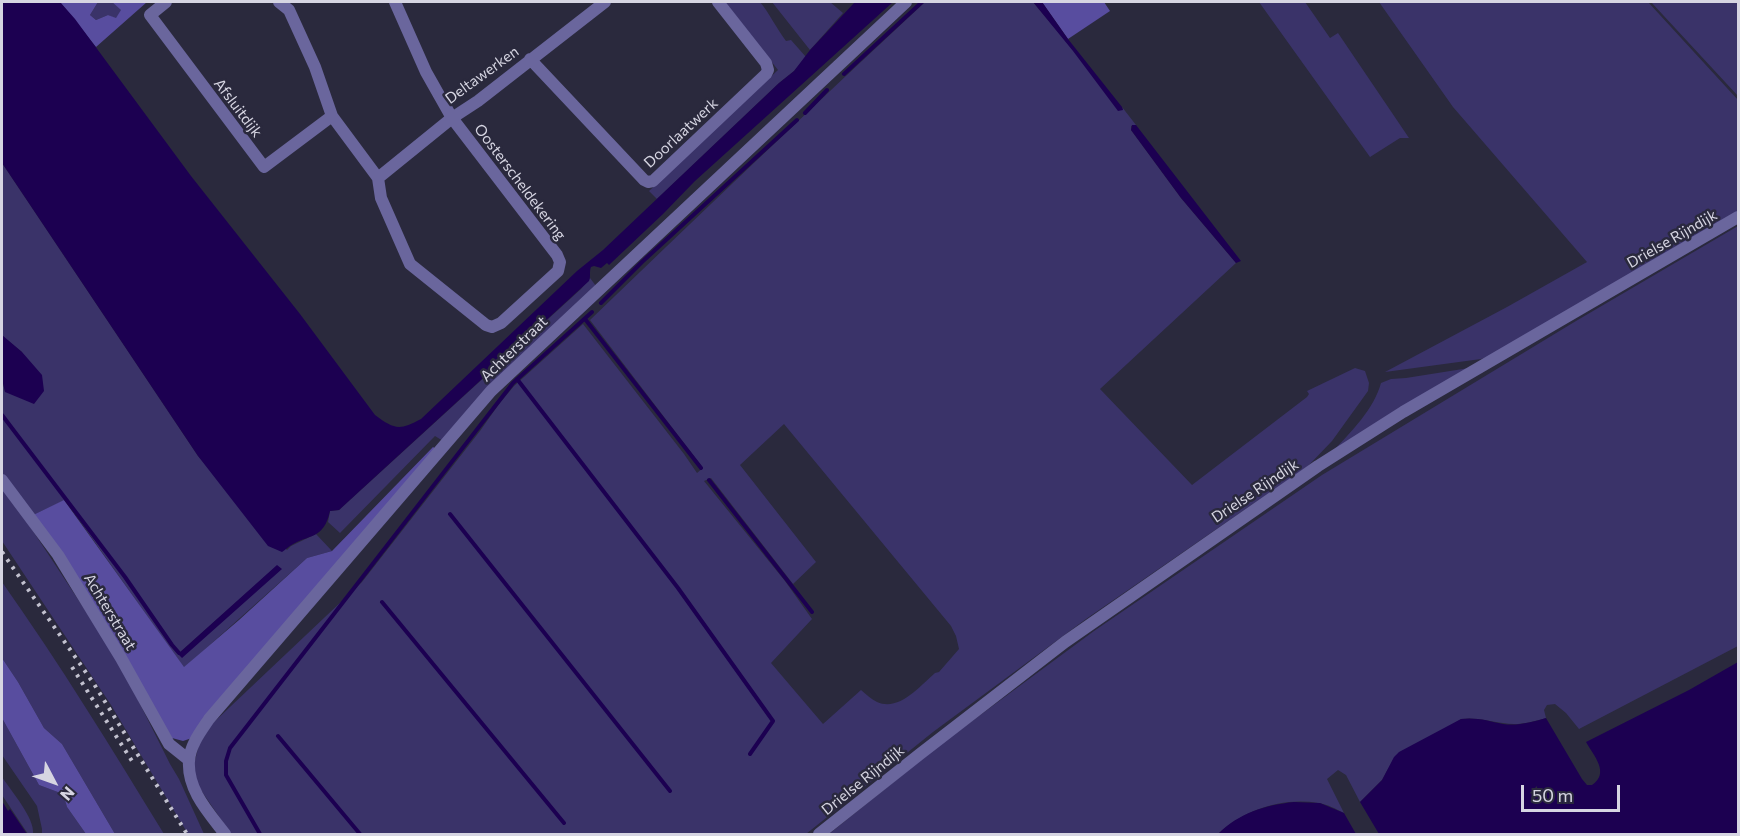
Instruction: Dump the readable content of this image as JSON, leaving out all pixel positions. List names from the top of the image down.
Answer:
{
  "streets": {
    "street": [
      "Deltawerken",
      "Afsluitdijk",
      "Doorlaatwerk",
      "Oosterscheldekering",
      "Drielse Rijndijk",
      "Achterstraat"
    ]
  },
  "crossings": [
    ["Deltawerken", "Doorlaatwerk"],
    ["Deltawerken", "Oosterscheldekering"]
  ],
  "scale_bar": "50 m",
  "north": "bottom right"
}
